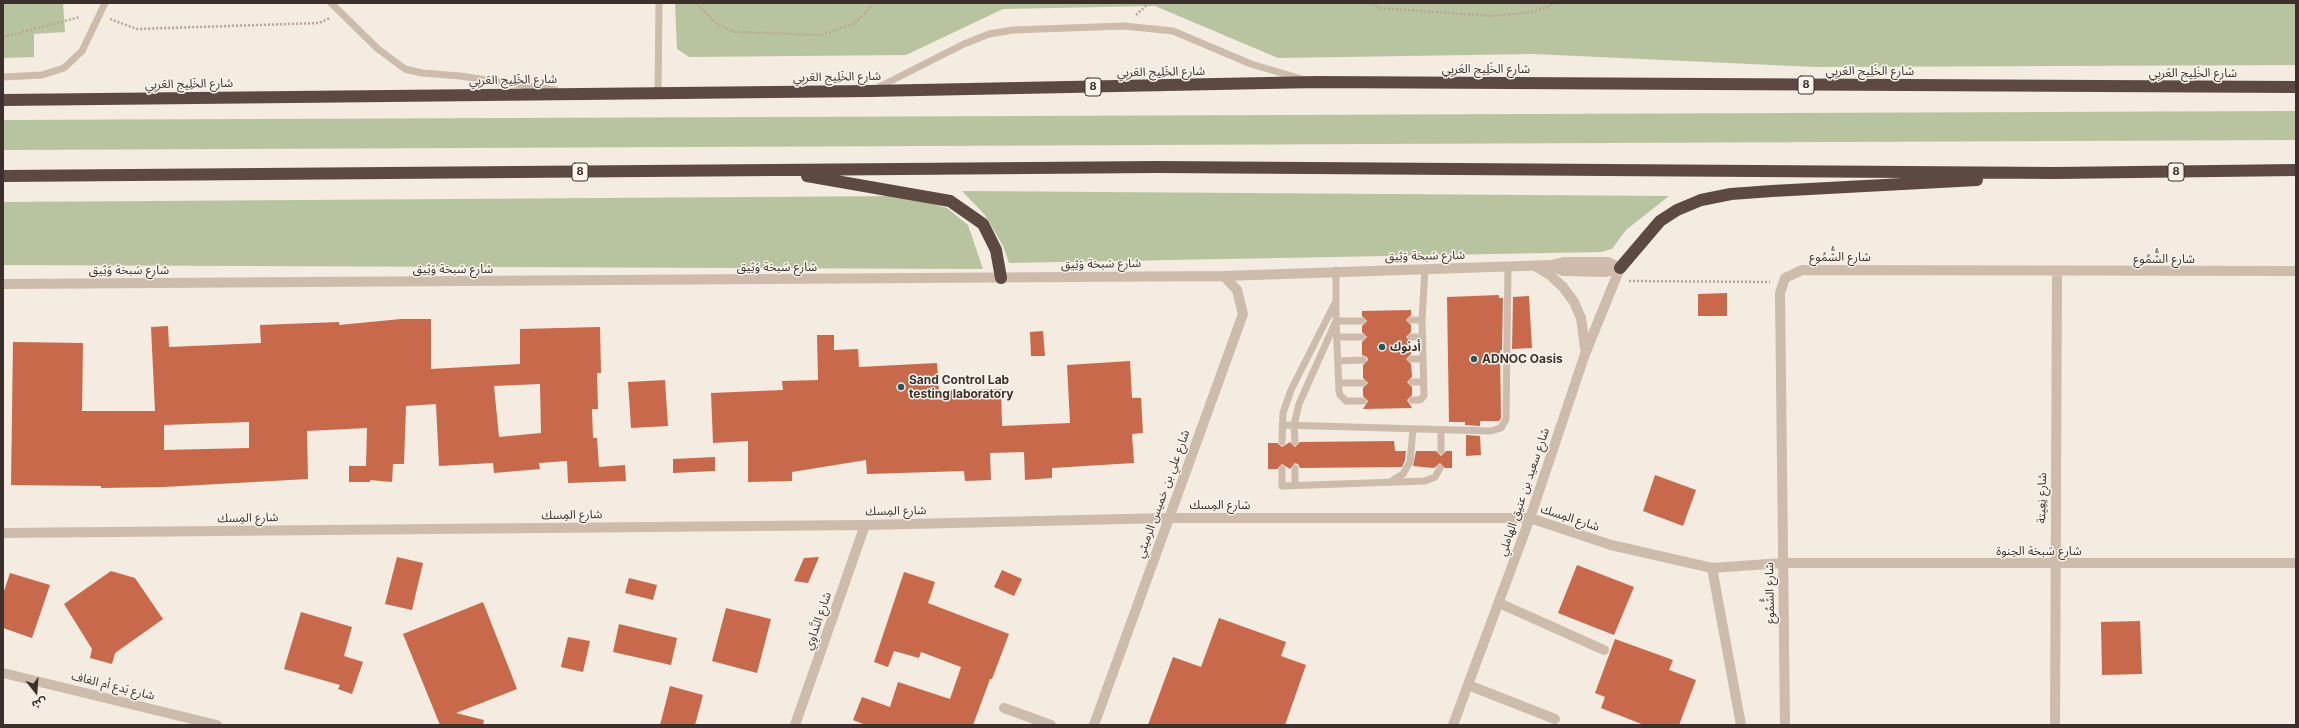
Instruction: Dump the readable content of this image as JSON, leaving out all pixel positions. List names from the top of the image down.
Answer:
{
  "streets": {
    "highway": ["شارع الخَلِيج العَربِي", "8"],
    "street": [
      "شارع سَبخة وَثِيق",
      "شارع الشُّمُوع",
      "شارع سعيد بن عتيق الهاملي",
      "شارع علي بن خميس الرميثي",
      "شارع نِعِيتة",
      "شارع المِسك",
      "شارع سَبخة الحِنوة",
      "شارع النَّداوِي",
      "شارع بَدع أم الغاف"
    ]
  },
  "crossings": [
    ["شارع سَبخة وَثِيق", "شارع سعيد بن عتيق الهاملي"],
    ["شارع سَبخة وَثِيق", "شارع علي بن خميس الرميثي"],
    ["شارع الشُّمُوع", "شارع نِعِيتة"],
    ["شارع الشُّمُوع", "شارع المِسك"],
    ["شارع الشُّمُوع", "شارع سَبخة الحِنوة"],
    ["شارع سعيد بن عتيق الهاملي", "شارع المِسك"],
    ["شارع علي بن خميس الرميثي", "شارع المِسك"],
    ["شارع نِعِيتة", "شارع سَبخة الحِنوة"],
    ["شارع المِسك", "شارع سَبخة الحِنوة"],
    ["شارع المِسك", "شارع النَّداوِي"]
  ],
  "places": ["أدنوك", "ADNOC Oasis", "Sand Control Lab testing laboratory"],
  "north": "bottom"
}
